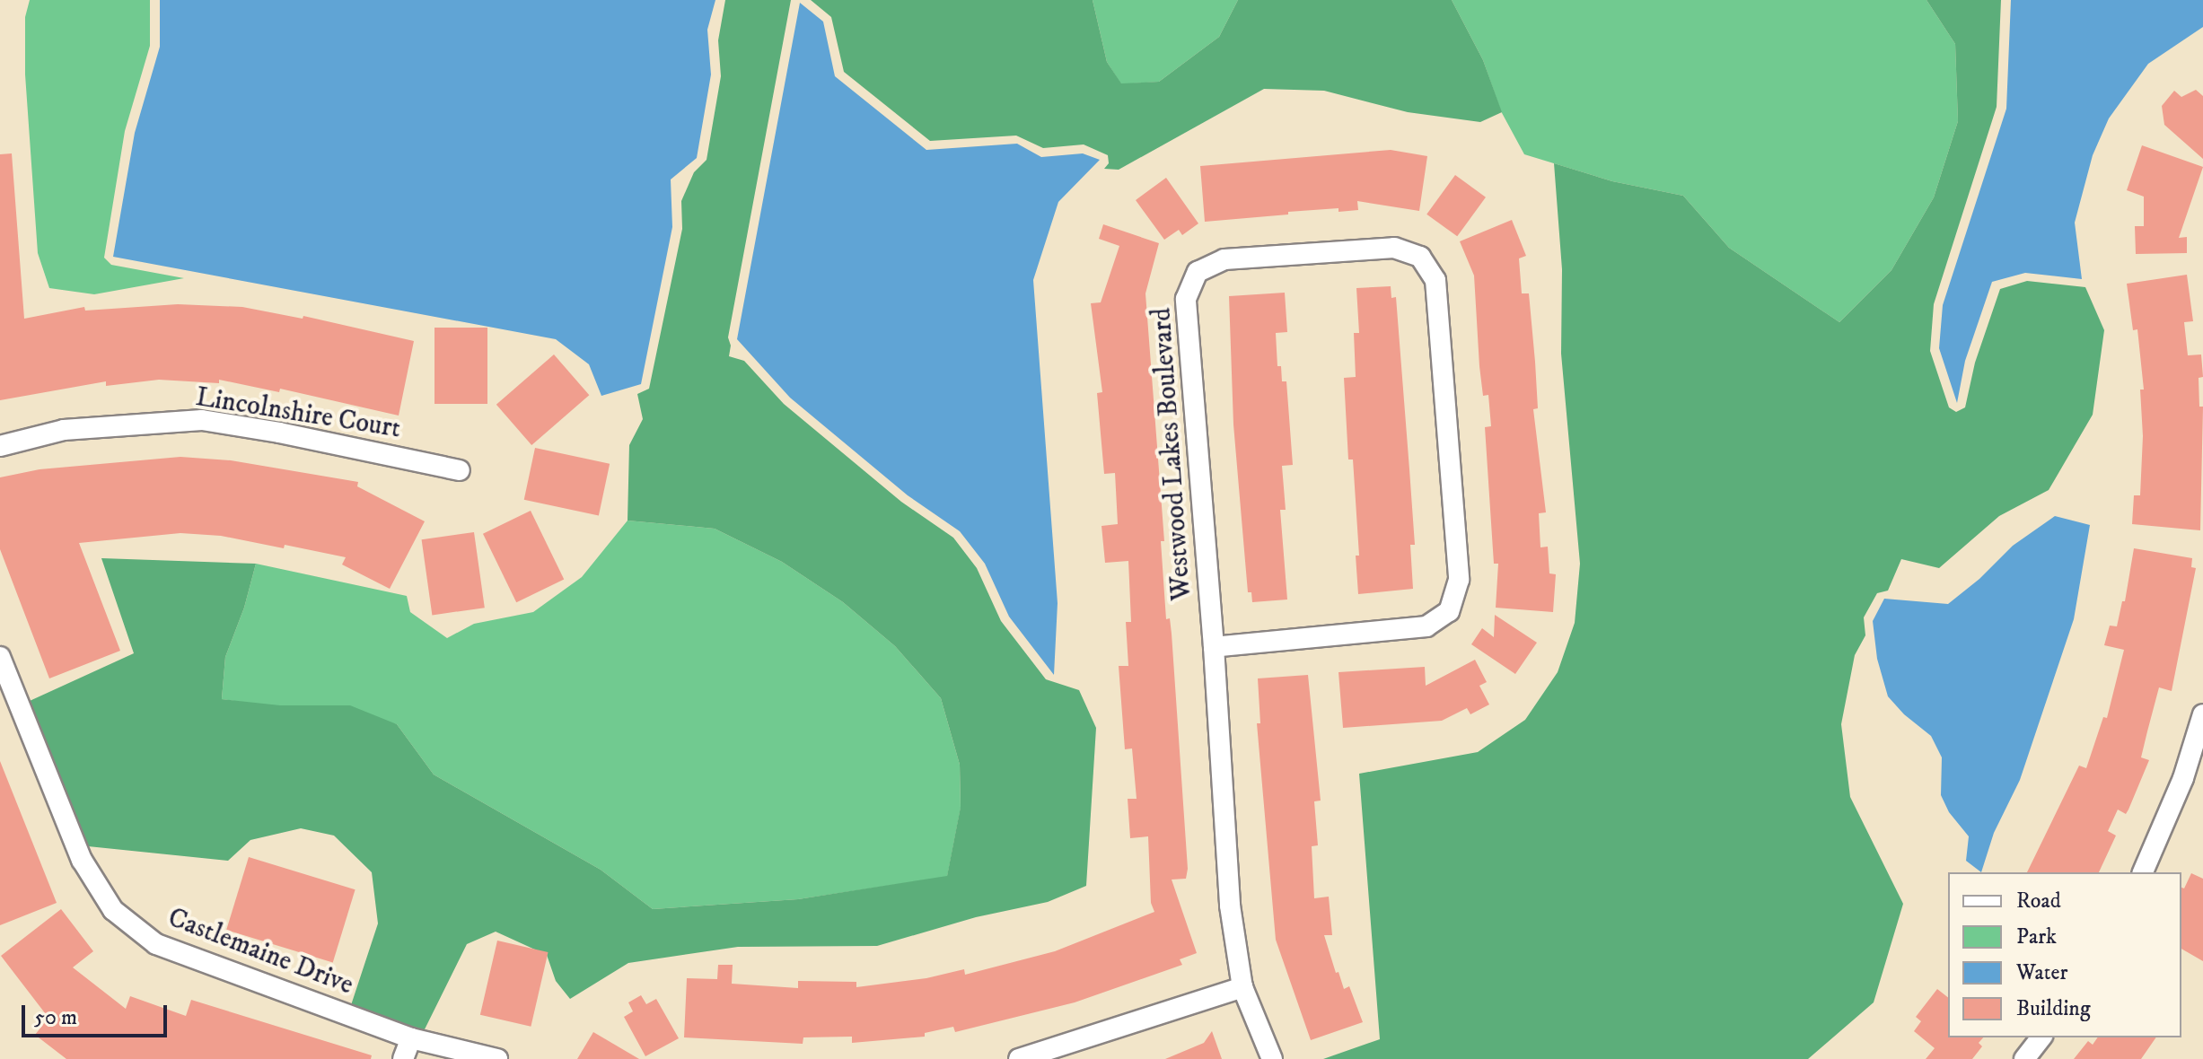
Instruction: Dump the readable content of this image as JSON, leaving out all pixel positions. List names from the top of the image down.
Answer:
{
  "streets": {
    "street": ["Lincolnshire Court", "Westwood Lakes Boulevard", "Castlemaine Drive"]
  },
  "legend": [
    "Road",
    "Park",
    "Water",
    "Building"
  ],
  "scale_bar": "50 m"
}
